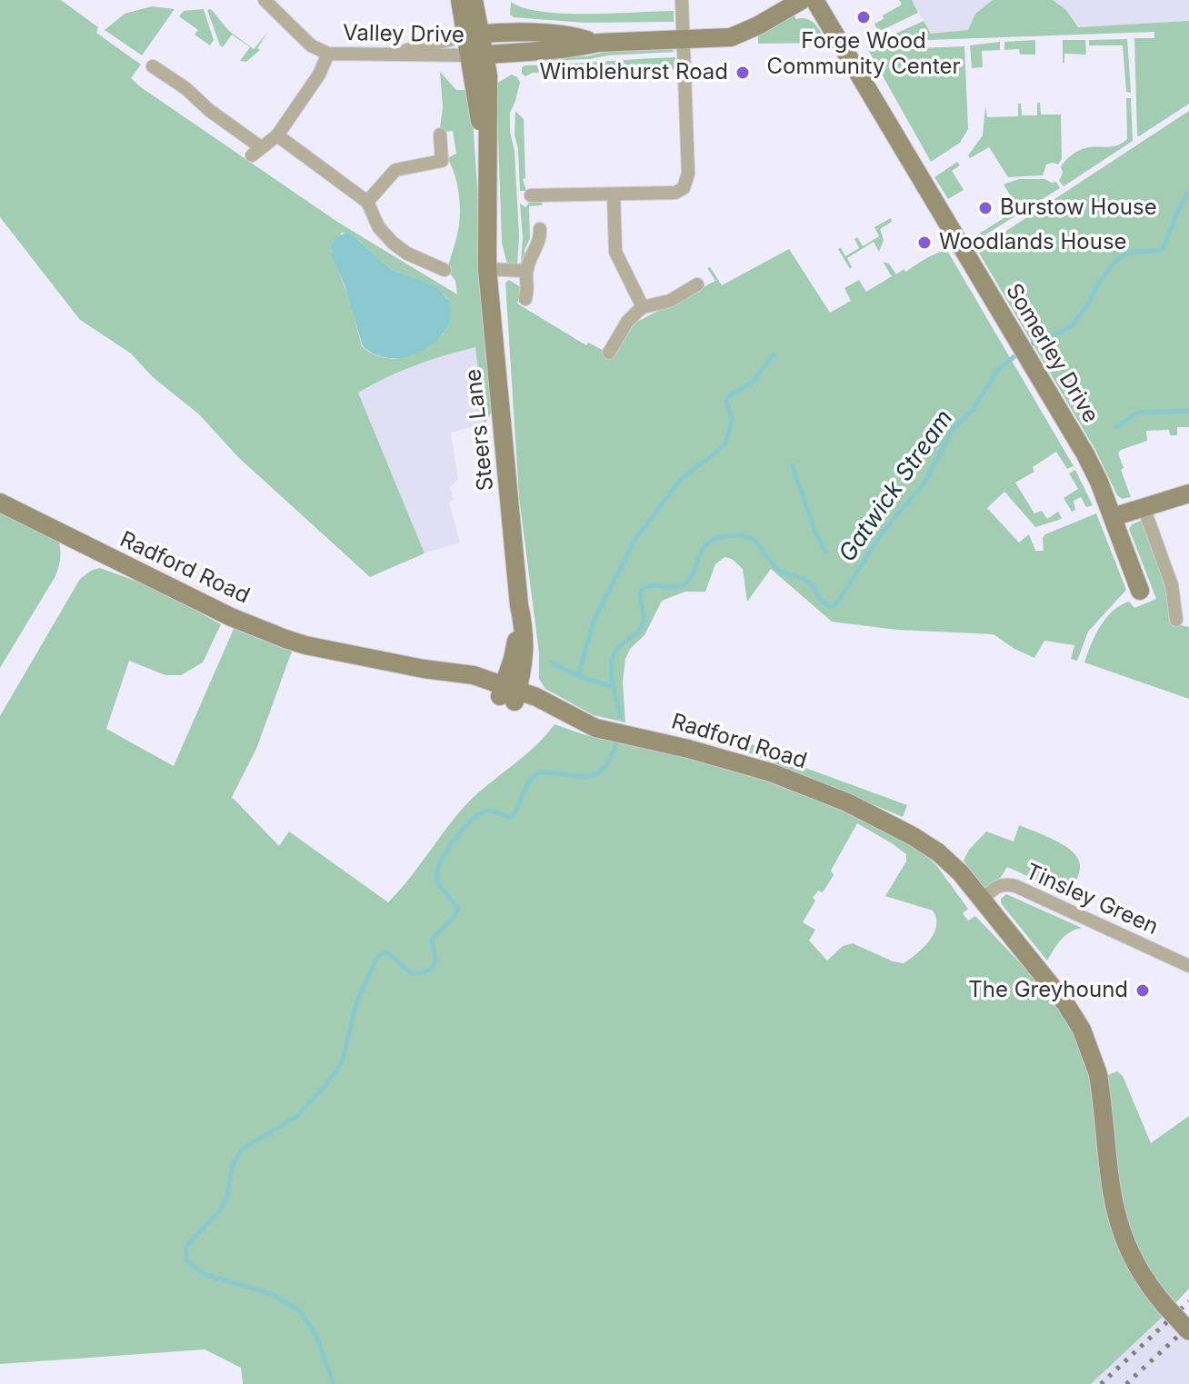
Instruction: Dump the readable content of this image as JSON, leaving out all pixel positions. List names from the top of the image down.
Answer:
{
  "streets": {
    "street": [
      "Valley Drive",
      "Somerley Drive",
      "Steers Lane",
      "Radford Road",
      "Tinsley Green"
    ]
  },
  "crossings": [
    ["Valley Drive", "Steers Lane"],
    ["Steers Lane", "Radford Road"],
    ["Radford Road", "Tinsley Green"]
  ],
  "water": ["Gatwick Stream"],
  "places": [
    "Forge Wood Community Center",
    "Wimblehurst Road",
    "Burstow House",
    "Woodlands House",
    "The Greyhound"
  ]
}
